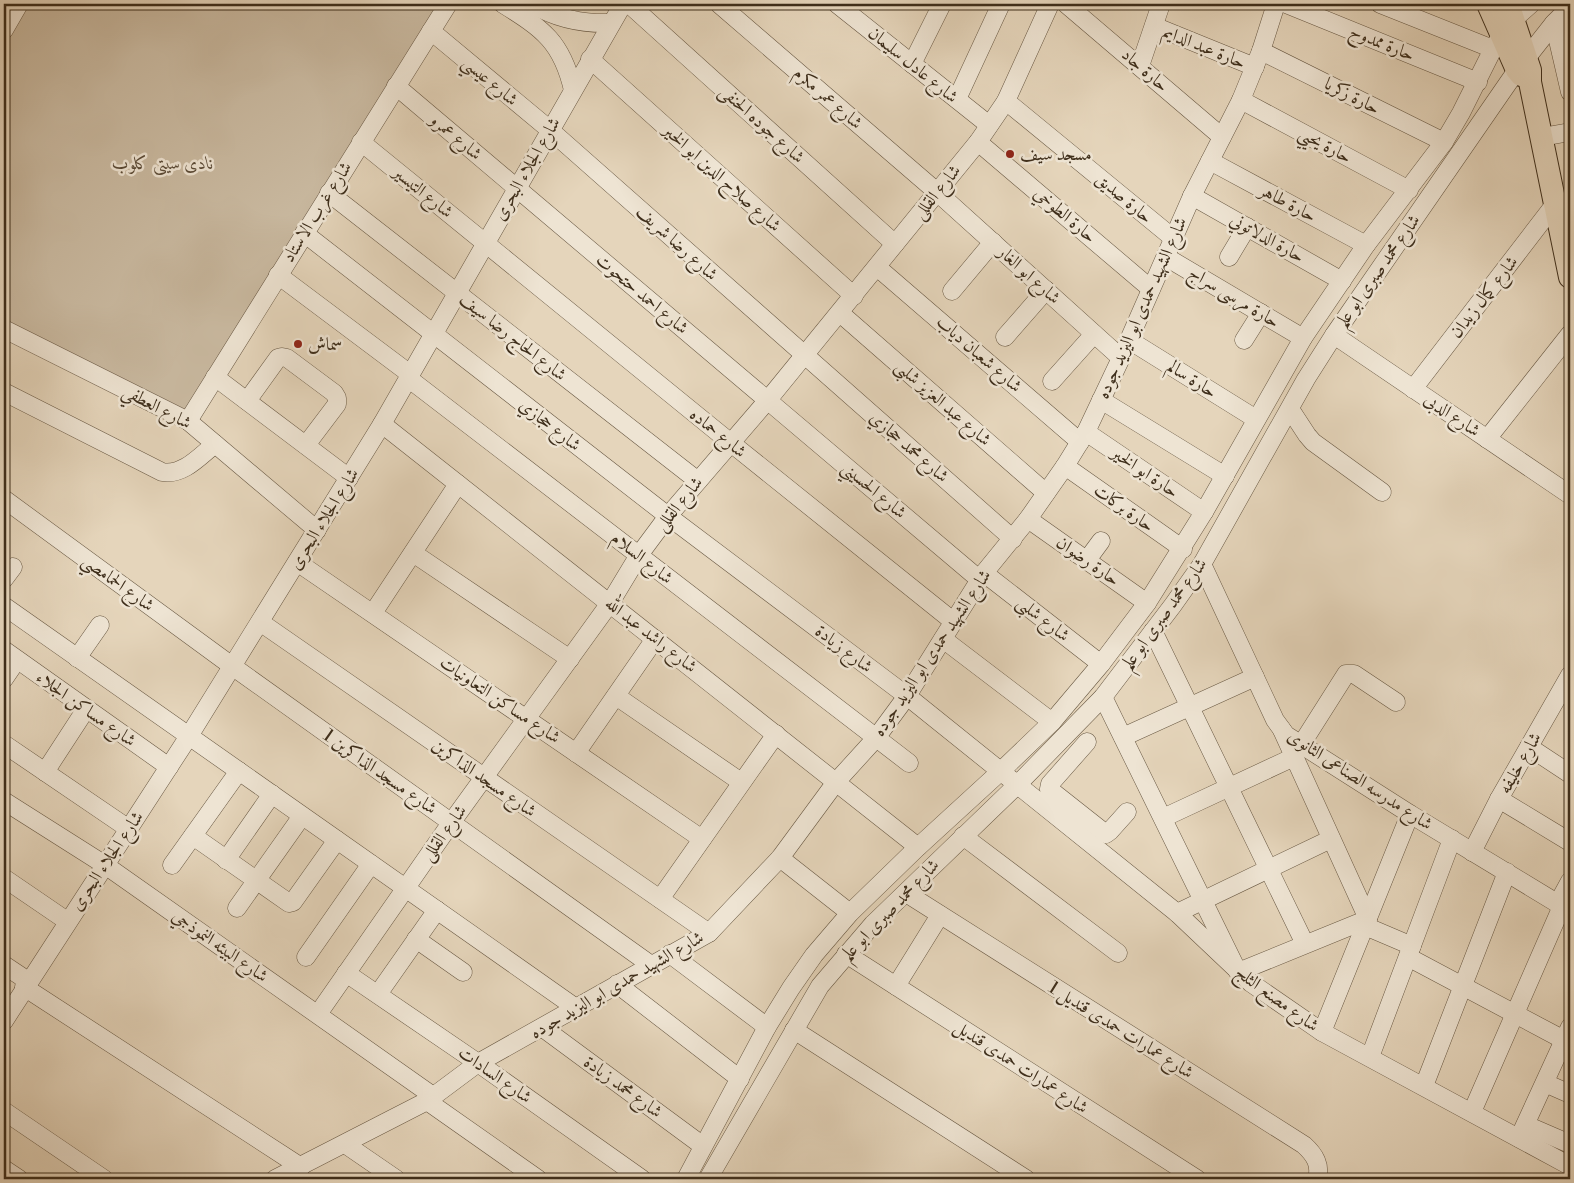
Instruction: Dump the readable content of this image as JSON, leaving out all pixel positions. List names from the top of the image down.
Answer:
{
  "streets": {
    "street": [
      "حارة ممدوح",
      "حارة عبد الدايم",
      "شارع عادل سليمان",
      "حارة جاد",
      "شارع عيسي",
      "حارة زكريا",
      "شارع عمر مكرم",
      "شارع جوده الحنفى",
      "شارع عمرو",
      "حارة يحيي",
      "شارع الجلاء البحرى",
      "شارع صلاح الدين ابو الخير",
      "شارع التيسير",
      "شارع القللى",
      "حارة صديق",
      "حارة طاهر",
      "شارع غرب الاستاد",
      "حارة الطوخي",
      "حارة الدلاتوني",
      "شارع رضا شريف",
      "شارع محمد صبرى ابو علم",
      "شارع ابو الغار",
      "شارع احمد حتحوت",
      "حارة مرسى سراج",
      "شارع كمال زيدان",
      "شارع الشهيد حمدى ابو اليزيد جوده",
      "شارع الحاج رضا سيف",
      "شارع شعبان دياب",
      "حارة سالم",
      "شارع عبد العزيز شلبى",
      "شارع العطفي",
      "شارع الدبى",
      "شارع حجازي",
      "شارع حماده",
      "شارع محمد حجازي",
      "حارة ابو الخير",
      "شارع الحسيني",
      "حارة بركات",
      "شارع السلام",
      "حارة رضوان",
      "شارع الحمامصي",
      "شارع شلبى",
      "شارع راشد عبد الله",
      "شارع زيادة",
      "شارع مساكن التعاونيات",
      "شارع مساكن الجلاء",
      "شارع خليفه",
      "شارع مسجد الذاكرين 1",
      "شارع مسجد الذاكرين",
      "شارع مدرسه الصناعى الثانوى",
      "شارع البيئه النموذجي",
      "شارع مصنع الثلج",
      "شارع عمارات حمدى قنديل 1",
      "شارع عمارات حمدى قنديل",
      "شارع السادات",
      "شارع محمد زيادة"
    ]
  },
  "crossings": [
    ["حارة ممدوح", "شارع محمد صبرى ابو علم"],
    ["حارة ممدوح", "شارع الشهيد حمدى ابو اليزيد جوده"],
    ["حارة عبد الدايم", "شارع الشهيد حمدى ابو اليزيد جوده"],
    ["شارع عادل سليمان", "شارع القللى"],
    ["حارة جاد", "شارع الشهيد حمدى ابو اليزيد جوده"],
    ["شارع عيسي", "شارع الجلاء البحرى"],
    ["شارع عيسي", "شارع غرب الاستاد"],
    ["شارع عيسي", "شارع رضا شريف"],
    ["حارة زكريا", "شارع محمد صبرى ابو علم"],
    ["حارة زكريا", "شارع الشهيد حمدى ابو اليزيد جوده"],
    ["شارع عمر مكرم", "شارع القللى"],
    ["شارع عمر مكرم", "شارع ابو الغار"],
    ["شارع جوده الحنفى", "شارع القللى"],
    ["شارع عمرو", "شارع الجلاء البحرى"],
    ["شارع عمرو", "شارع غرب الاستاد"],
    ["شارع عمرو", "شارع احمد حتحوت"],
    ["حارة يحيي", "شارع محمد صبرى ابو علم"],
    ["حارة يحيي", "شارع الشهيد حمدى ابو اليزيد جوده"],
    ["شارع الجلاء البحرى", "شارع صلاح الدين ابو الخير"],
    ["شارع الجلاء البحرى", "شارع التيسير"],
    ["شارع الجلاء البحرى", "شارع رضا شريف"],
    ["شارع الجلاء البحرى", "شارع احمد حتحوت"],
    ["شارع الجلاء البحرى", "شارع الحاج رضا سيف"],
    ["شارع الجلاء البحرى", "شارع العطفي"],
    ["شارع الجلاء البحرى", "شارع حجازي"],
    ["شارع الجلاء البحرى", "شارع حماده"],
    ["شارع الجلاء البحرى", "شارع السلام"],
    ["شارع الجلاء البحرى", "شارع الحمامصي"],
    ["شارع الجلاء البحرى", "شارع راشد عبد الله"],
    ["شارع الجلاء البحرى", "شارع مساكن التعاونيات"],
    ["شارع الجلاء البحرى", "شارع مساكن الجلاء"],
    ["شارع الجلاء البحرى", "شارع مسجد الذاكرين 1"],
    ["شارع الجلاء البحرى", "شارع مسجد الذاكرين"],
    ["شارع الجلاء البحرى", "شارع البيئه النموذجي"],
    ["شارع صلاح الدين ابو الخير", "شارع القللى"],
    ["شارع التيسير", "شارع غرب الاستاد"],
    ["شارع التيسير", "شارع حماده"],
    ["شارع القللى", "حارة صديق"],
    ["شارع القللى", "حارة الطوخي"],
    ["شارع القللى", "شارع رضا شريف"],
    ["شارع القللى", "شارع ابو الغار"],
    ["شارع القللى", "شارع احمد حتحوت"],
    ["شارع القللى", "شارع الحاج رضا سيف"],
    ["شارع القللى", "شارع شعبان دياب"],
    ["شارع القللى", "شارع عبد العزيز شلبى"],
    ["شارع القللى", "شارع حجازي"],
    ["شارع القللى", "شارع حماده"],
    ["شارع القللى", "شارع محمد حجازي"],
    ["شارع القللى", "شارع الحسيني"],
    ["شارع القللى", "شارع السلام"],
    ["شارع القللى", "شارع راشد عبد الله"],
    ["شارع القللى", "شارع زيادة"],
    ["شارع القللى", "شارع مساكن التعاونيات"],
    ["شارع القللى", "شارع مسجد الذاكرين 1"],
    ["شارع القللى", "شارع مسجد الذاكرين"],
    ["شارع القللى", "شارع البيئه النموذجي"],
    ["شارع القللى", "شارع السادات"],
    ["حارة صديق", "شارع الشهيد حمدى ابو اليزيد جوده"],
    ["حارة طاهر", "شارع محمد صبرى ابو علم"],
    ["حارة طاهر", "شارع الشهيد حمدى ابو اليزيد جوده"],
    ["شارع غرب الاستاد", "شارع الحاج رضا سيف"],
    ["شارع غرب الاستاد", "شارع العطفي"],
    ["شارع غرب الاستاد", "شارع حجازي"],
    ["شارع غرب الاستاد", "شارع السلام"],
    ["حارة الطوخي", "شارع الشهيد حمدى ابو اليزيد جوده"],
    ["حارة الدلاتوني", "شارع محمد صبرى ابو علم"],
    ["حارة الدلاتوني", "شارع الشهيد حمدى ابو اليزيد جوده"],
    ["شارع رضا شريف", "شارع محمد حجازي"],
    ["شارع محمد صبرى ابو علم", "حارة مرسى سراج"],
    ["شارع محمد صبرى ابو علم", "حارة سالم"],
    ["شارع محمد صبرى ابو علم", "شارع الدبى"],
    ["شارع محمد صبرى ابو علم", "حارة ابو الخير"],
    ["شارع محمد صبرى ابو علم", "حارة بركات"],
    ["شارع محمد صبرى ابو علم", "حارة رضوان"],
    ["شارع محمد صبرى ابو علم", "شارع شلبى"],
    ["شارع محمد صبرى ابو علم", "شارع راشد عبد الله"],
    ["شارع محمد صبرى ابو علم", "شارع زيادة"],
    ["شارع محمد صبرى ابو علم", "شارع مدرسه الصناعى الثانوى"],
    ["شارع محمد صبرى ابو علم", "شارع مصنع الثلج"],
    ["شارع محمد صبرى ابو علم", "شارع عمارات حمدى قنديل 1"],
    ["شارع محمد صبرى ابو علم", "شارع عمارات حمدى قنديل"],
    ["شارع محمد صبرى ابو علم", "شارع محمد زيادة"],
    ["شارع ابو الغار", "شارع الشهيد حمدى ابو اليزيد جوده"],
    ["شارع احمد حتحوت", "شارع الحسيني"],
    ["حارة مرسى سراج", "شارع الشهيد حمدى ابو اليزيد جوده"],
    ["شارع كمال زيدان", "شارع الدبى"],
    ["شارع الشهيد حمدى ابو اليزيد جوده", "شارع شعبان دياب"],
    ["شارع الشهيد حمدى ابو اليزيد جوده", "حارة سالم"],
    ["شارع الشهيد حمدى ابو اليزيد جوده", "شارع عبد العزيز شلبى"],
    ["شارع الشهيد حمدى ابو اليزيد جوده", "شارع حماده"],
    ["شارع الشهيد حمدى ابو اليزيد جوده", "شارع محمد حجازي"],
    ["شارع الشهيد حمدى ابو اليزيد جوده", "حارة ابو الخير"],
    ["شارع الشهيد حمدى ابو اليزيد جوده", "شارع الحسيني"],
    ["شارع الشهيد حمدى ابو اليزيد جوده", "حارة بركات"],
    ["شارع الشهيد حمدى ابو اليزيد جوده", "شارع السلام"],
    ["شارع الشهيد حمدى ابو اليزيد جوده", "حارة رضوان"],
    ["شارع الشهيد حمدى ابو اليزيد جوده", "شارع شلبى"],
    ["شارع الشهيد حمدى ابو اليزيد جوده", "شارع راشد عبد الله"],
    ["شارع الشهيد حمدى ابو اليزيد جوده", "شارع زيادة"],
    ["شارع الشهيد حمدى ابو اليزيد جوده", "شارع مسجد الذاكرين 1"],
    ["شارع الشهيد حمدى ابو اليزيد جوده", "شارع مسجد الذاكرين"],
    ["شارع الشهيد حمدى ابو اليزيد جوده", "شارع البيئه النموذجي"],
    ["شارع الشهيد حمدى ابو اليزيد جوده", "شارع السادات"],
    ["شارع الشهيد حمدى ابو اليزيد جوده", "شارع محمد زيادة"],
    ["شارع شعبان دياب", "حارة ابو الخير"],
    ["شارع حجازي", "شارع زيادة"],
    ["شارع الحسيني", "شارع شلبى"],
    ["شارع الحمامصي", "شارع مسجد الذاكرين 1"],
    ["شارع زيادة", "شارع مصنع الثلج"],
    ["شارع خليفه", "شارع مدرسه الصناعى الثانوى"]
  ],
  "parks": ["نادى سيتى كلوب"],
  "places": ["مسجد سيف", "سماش"]
}
